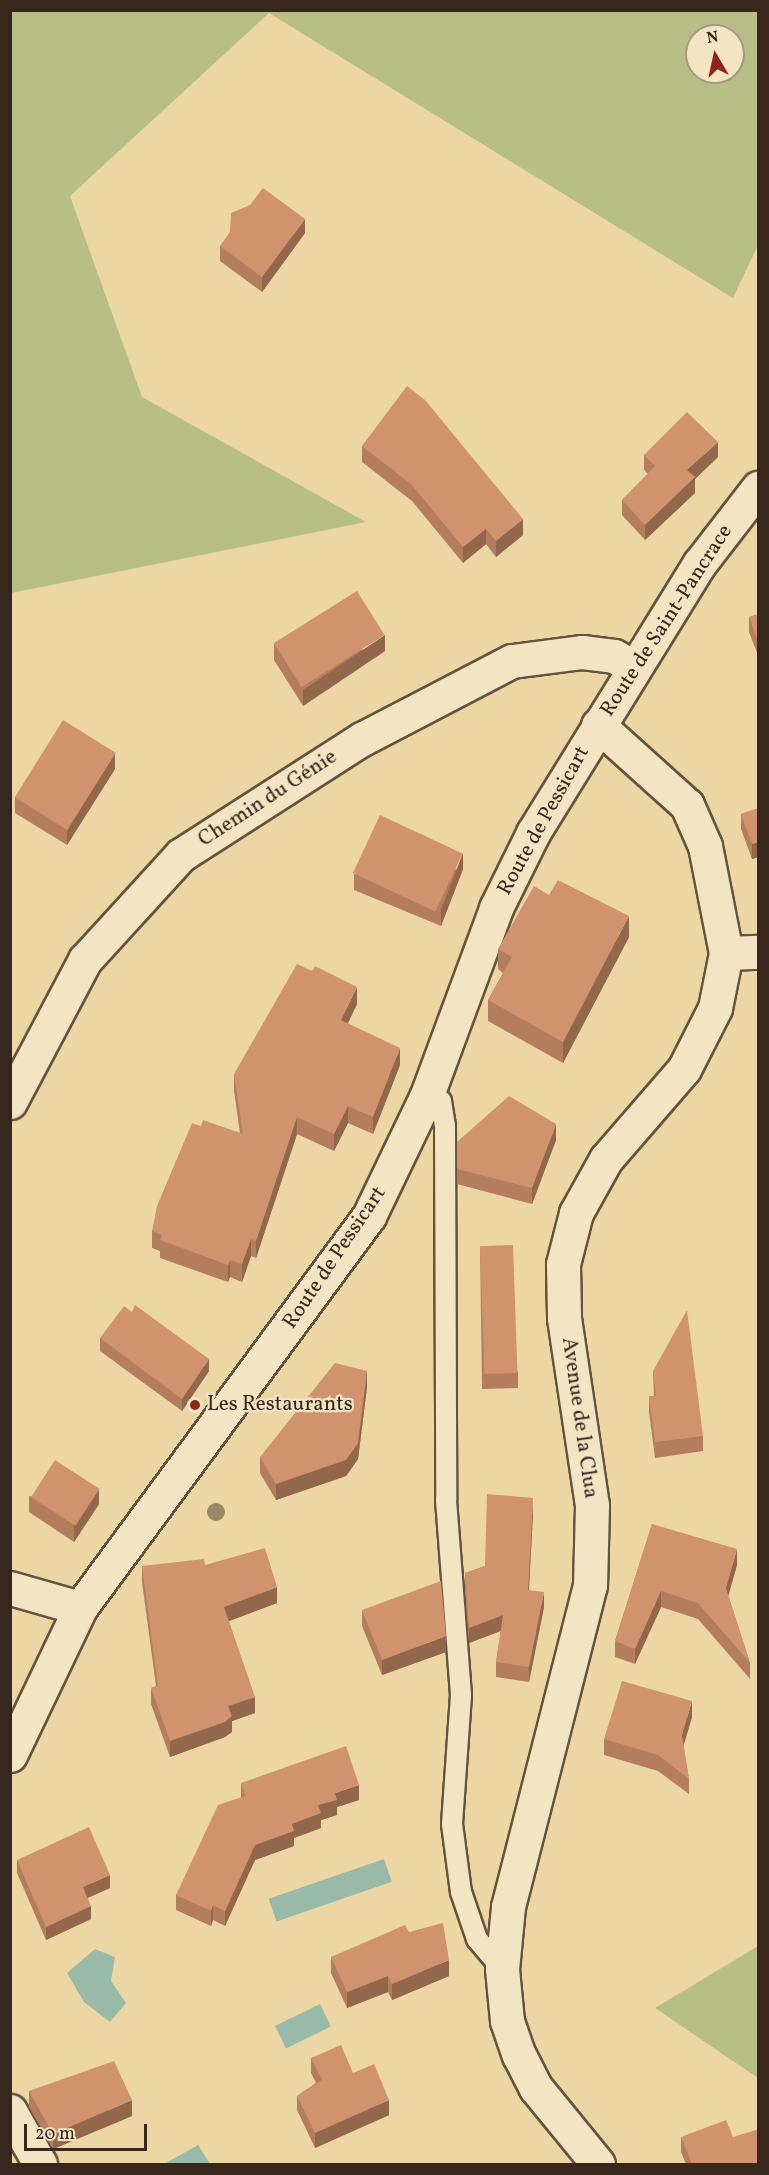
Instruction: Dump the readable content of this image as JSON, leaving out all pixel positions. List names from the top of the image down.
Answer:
{
  "streets": {
    "street": [
      "Route de Saint-Pancrace",
      "Chemin du Génie",
      "Route de Pessicart",
      "Avenue de la Clua"
    ]
  },
  "crossings": [
    ["Route de Saint-Pancrace", "Chemin du Génie"],
    ["Route de Saint-Pancrace", "Route de Pessicart"],
    ["Route de Saint-Pancrace", "Avenue de la Clua"],
    ["Route de Pessicart", "Avenue de la Clua"]
  ],
  "places": ["Les Restaurants"],
  "scale_bar": "20 m",
  "north": "top"
}
